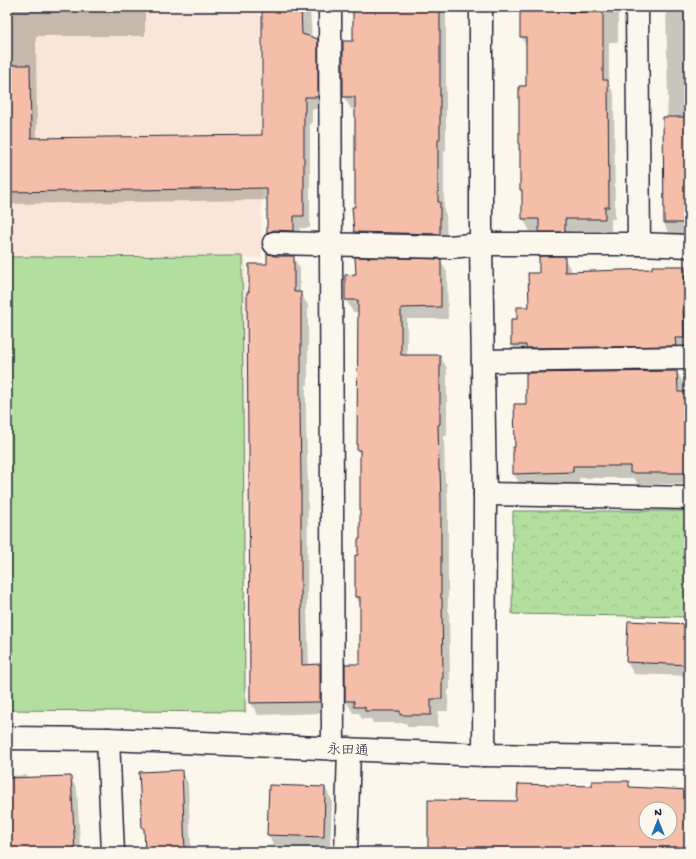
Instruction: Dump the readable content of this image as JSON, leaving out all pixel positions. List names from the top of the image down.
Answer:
{
  "streets": {
    "street": ["永田通"]
  },
  "north": "top"
}
